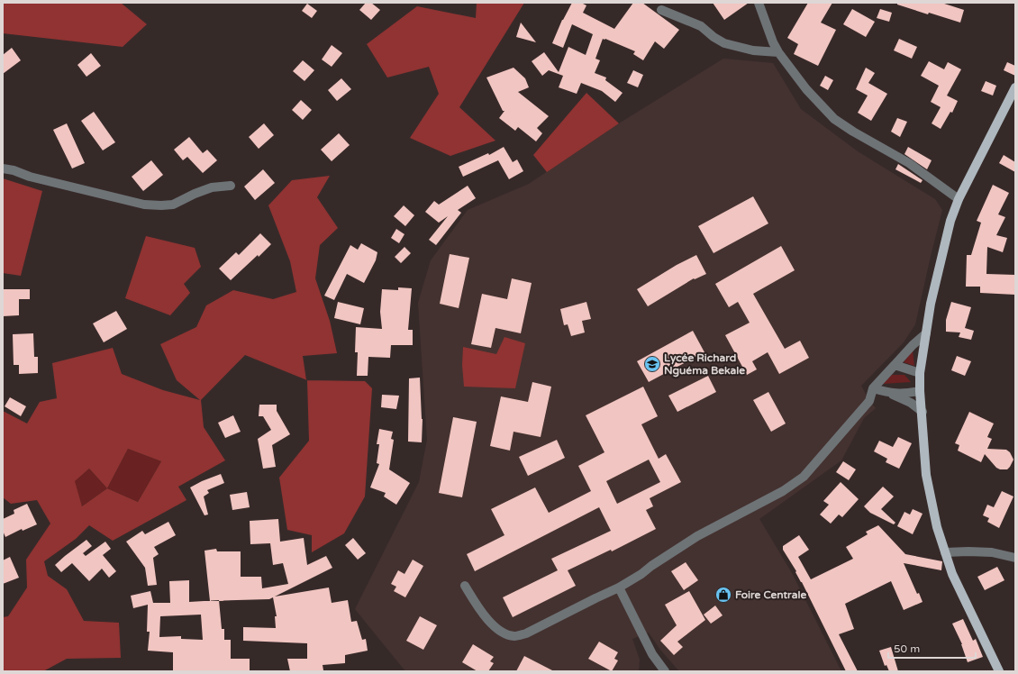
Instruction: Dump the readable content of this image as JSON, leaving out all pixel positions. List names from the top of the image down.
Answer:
{
  "places": {
    "school or university": ["Lycée Richard Nguéma Bekale"],
    "shop": ["Foire Centrale"]
  },
  "scale_bar": "50 m"
}
